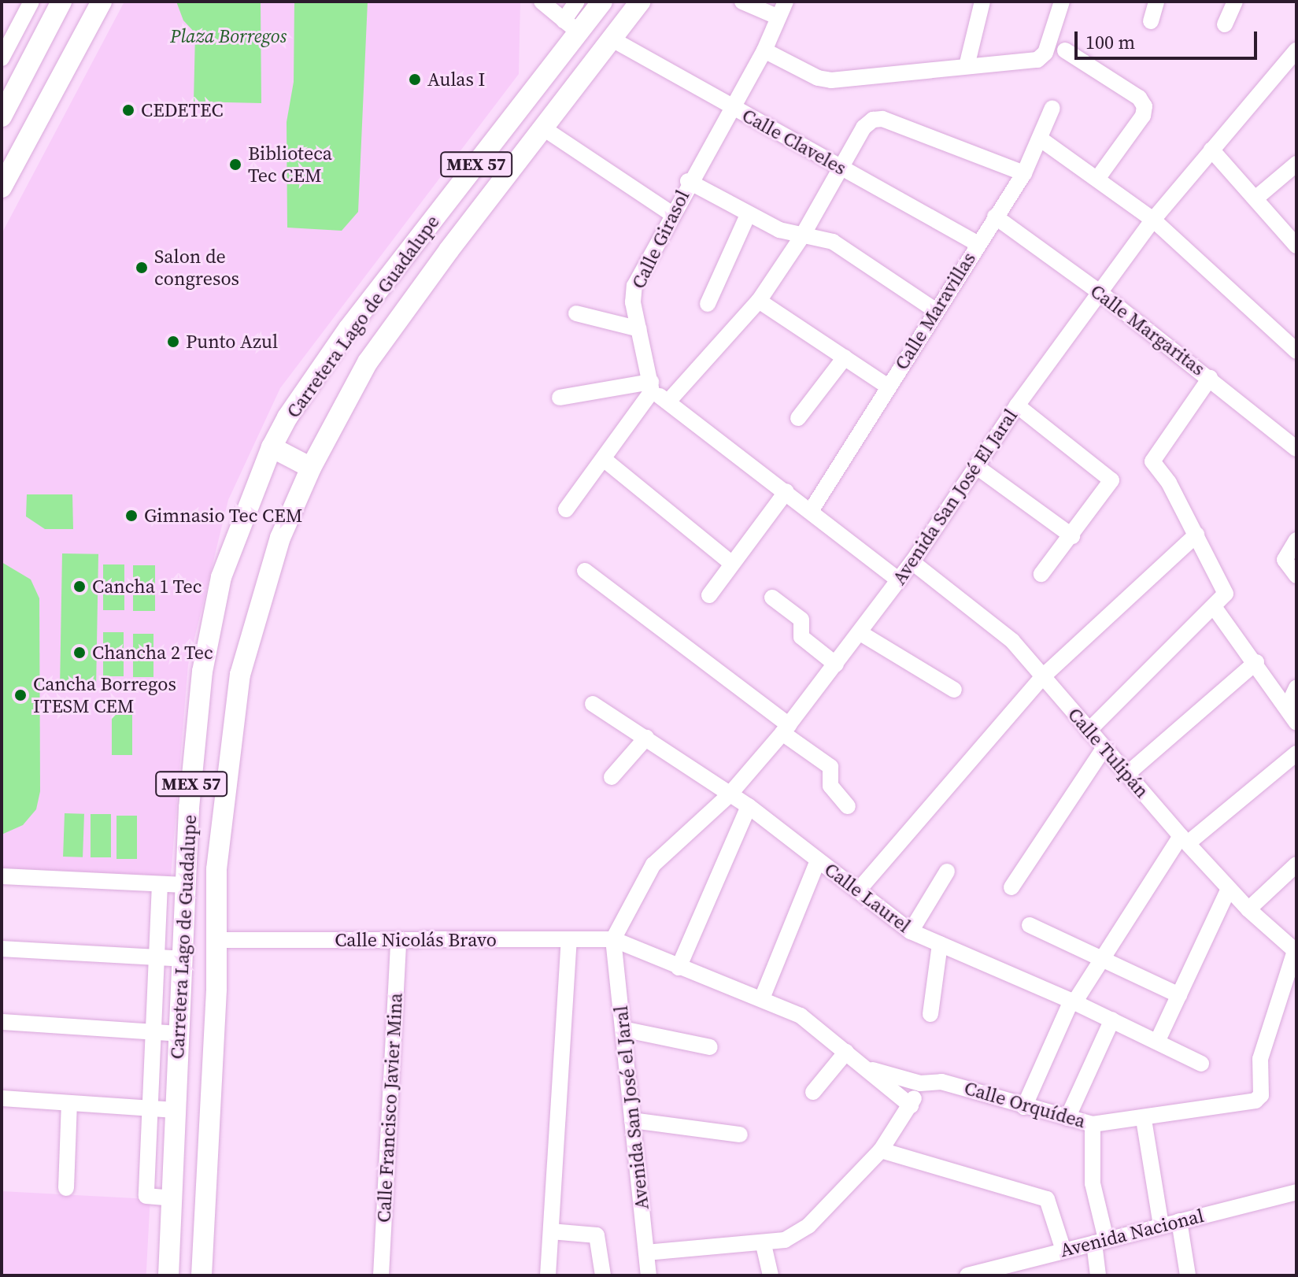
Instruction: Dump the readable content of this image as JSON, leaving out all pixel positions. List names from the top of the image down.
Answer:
{
  "streets": {
    "main road": ["MEX 57", "Carretera Lago de Guadalupe"],
    "street": [
      "Calle Claveles",
      "Calle Girasol",
      "Calle Maravillas",
      "Calle Margaritas",
      "Avenida San José El Jaral",
      "Calle Tulipán",
      "Calle Laurel",
      "Calle Nicolás Bravo",
      "Calle Orquídea",
      "Calle Francisco Javier Mina",
      "Avenida San José el Jaral",
      "Avenida Nacional"
    ]
  },
  "crossings": [
    ["Calle Claveles", "Calle Girasol"],
    ["Calle Claveles", "Calle Maravillas"],
    ["Calle Claveles", "Carretera Lago de Guadalupe"],
    ["Calle Maravillas", "Calle Margaritas"],
    ["Carretera Lago de Guadalupe", "Calle Nicolás Bravo"],
    ["Calle Margaritas", "Avenida San José El Jaral"],
    ["Avenida San José El Jaral", "Calle Tulipán"],
    ["Avenida San José El Jaral", "Calle Laurel"],
    ["Avenida San José El Jaral", "Calle Nicolás Bravo"],
    ["Avenida San José El Jaral", "Calle Orquídea"],
    ["Avenida San José El Jaral", "Avenida San José el Jaral"],
    ["Calle Tulipán", "Calle Orquídea"],
    ["Calle Nicolás Bravo", "Calle Orquídea"],
    ["Calle Nicolás Bravo", "Calle Francisco Javier Mina"],
    ["Calle Nicolás Bravo", "Avenida San José el Jaral"],
    ["Calle Orquídea", "Avenida San José el Jaral"]
  ],
  "parks": ["Plaza Borregos"],
  "places": [
    "Aulas I",
    "CEDETEC",
    "Biblioteca Tec CEM",
    "Salon de congresos",
    "Punto Azul",
    "Gimnasio Tec CEM",
    "Cancha 1 Tec",
    "Chancha 2 Tec",
    "Cancha Borregos ITESM CEM"
  ],
  "scale_bar": "100 m"
}
